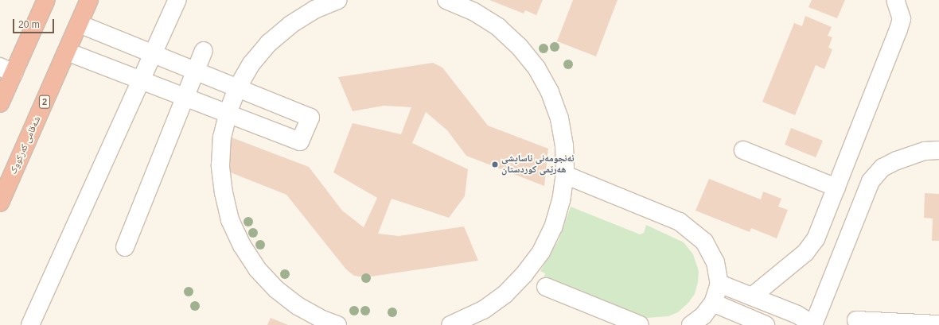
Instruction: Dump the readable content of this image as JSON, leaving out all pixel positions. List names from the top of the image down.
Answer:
{
  "streets": {
    "highway": ["2", "شەقامی کەرکووک"]
  },
  "places": ["ئەنجومەنی ئاسایشی هەرێمی کوردستان"],
  "scale_bar": "20 m"
}
